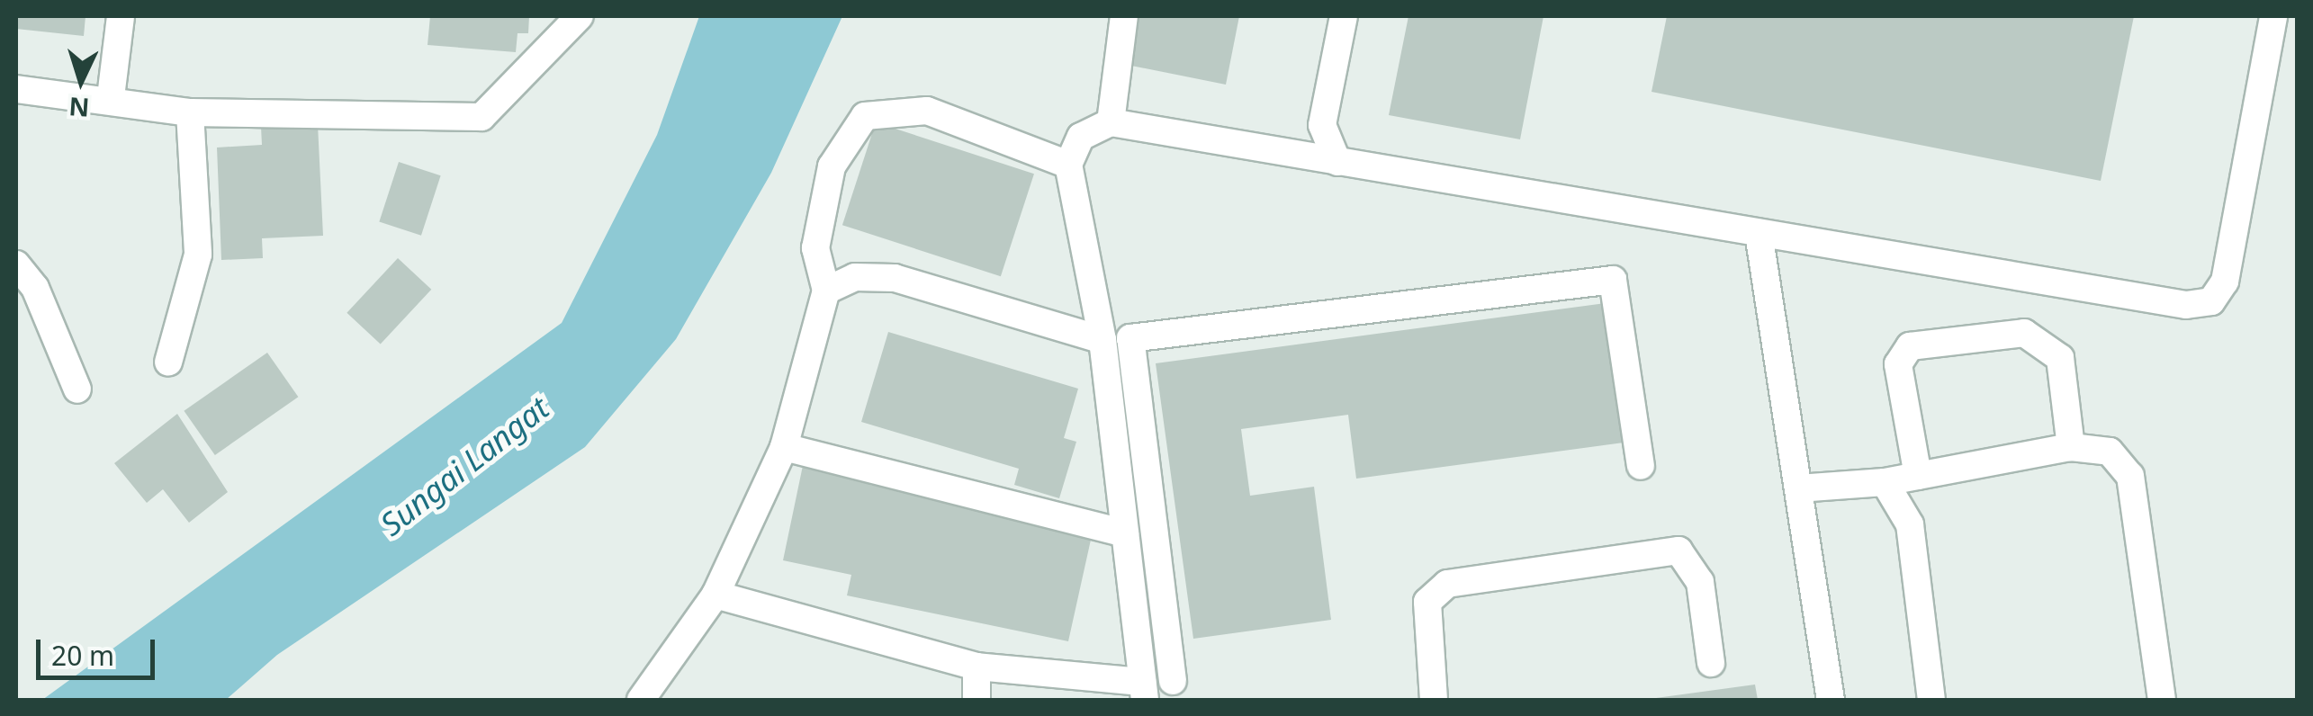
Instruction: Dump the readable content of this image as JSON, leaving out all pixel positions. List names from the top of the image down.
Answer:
{
  "water": ["Sungai Langat"],
  "scale_bar": "20 m",
  "north": "bottom"
}
